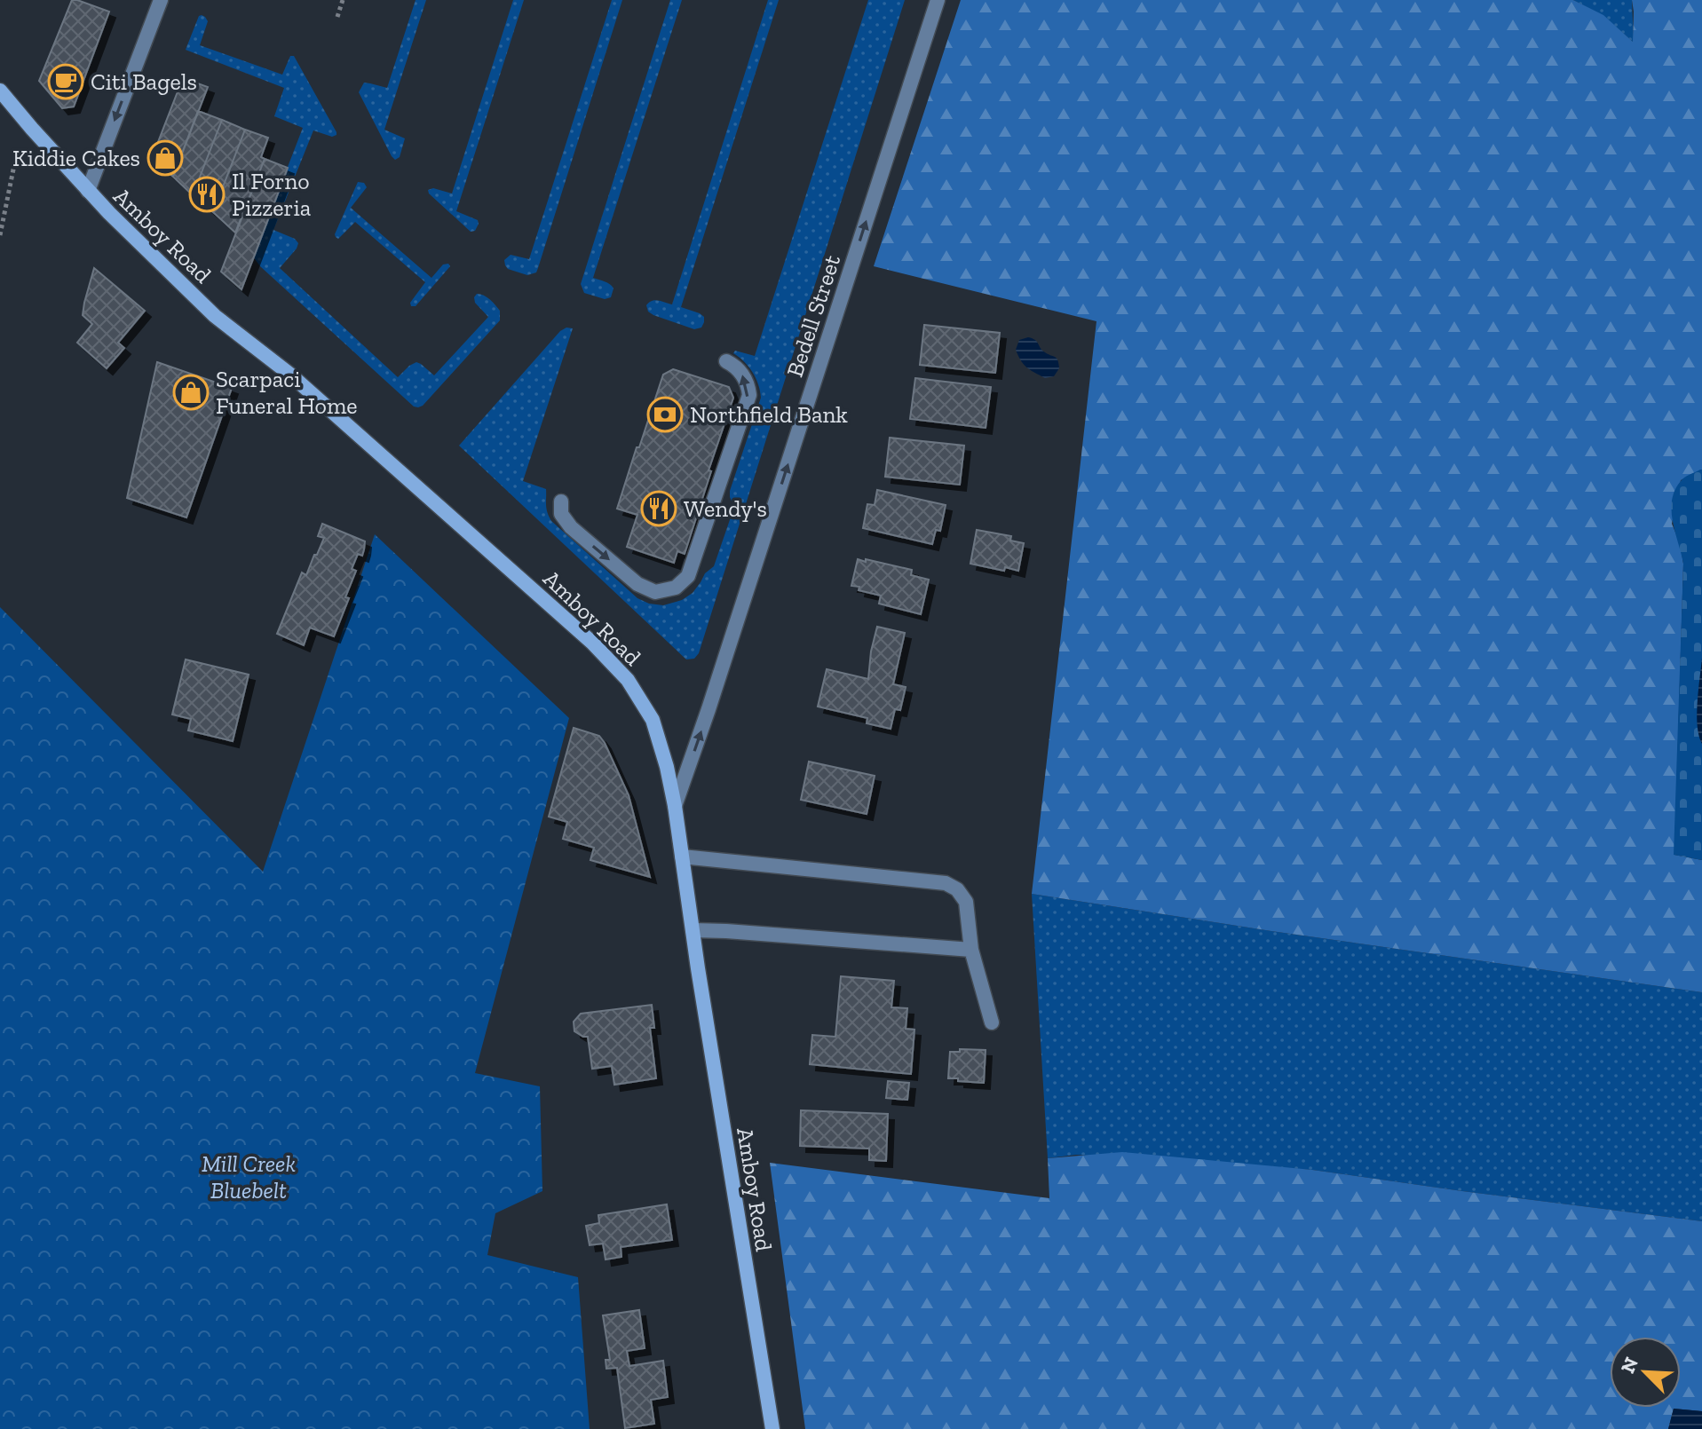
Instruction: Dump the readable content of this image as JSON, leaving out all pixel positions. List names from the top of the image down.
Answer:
{
  "streets": {
    "main road": ["Amboy Road"],
    "street": ["Bedell Street"]
  },
  "crossings": [
    ["Amboy Road", "Bedell Street"]
  ],
  "one_way": ["Bedell Street"],
  "parks": ["Mill Creek Bluebelt"],
  "places": {
    "cafe": ["Citi Bagels"],
    "shop": ["Kiddie Cakes", "Scarpaci Funeral Home"],
    "restaurant": ["Il Forno Pizzeria", "Wendy's"],
    "bank": ["Northfield Bank"]
  },
  "north": "top left"
}
